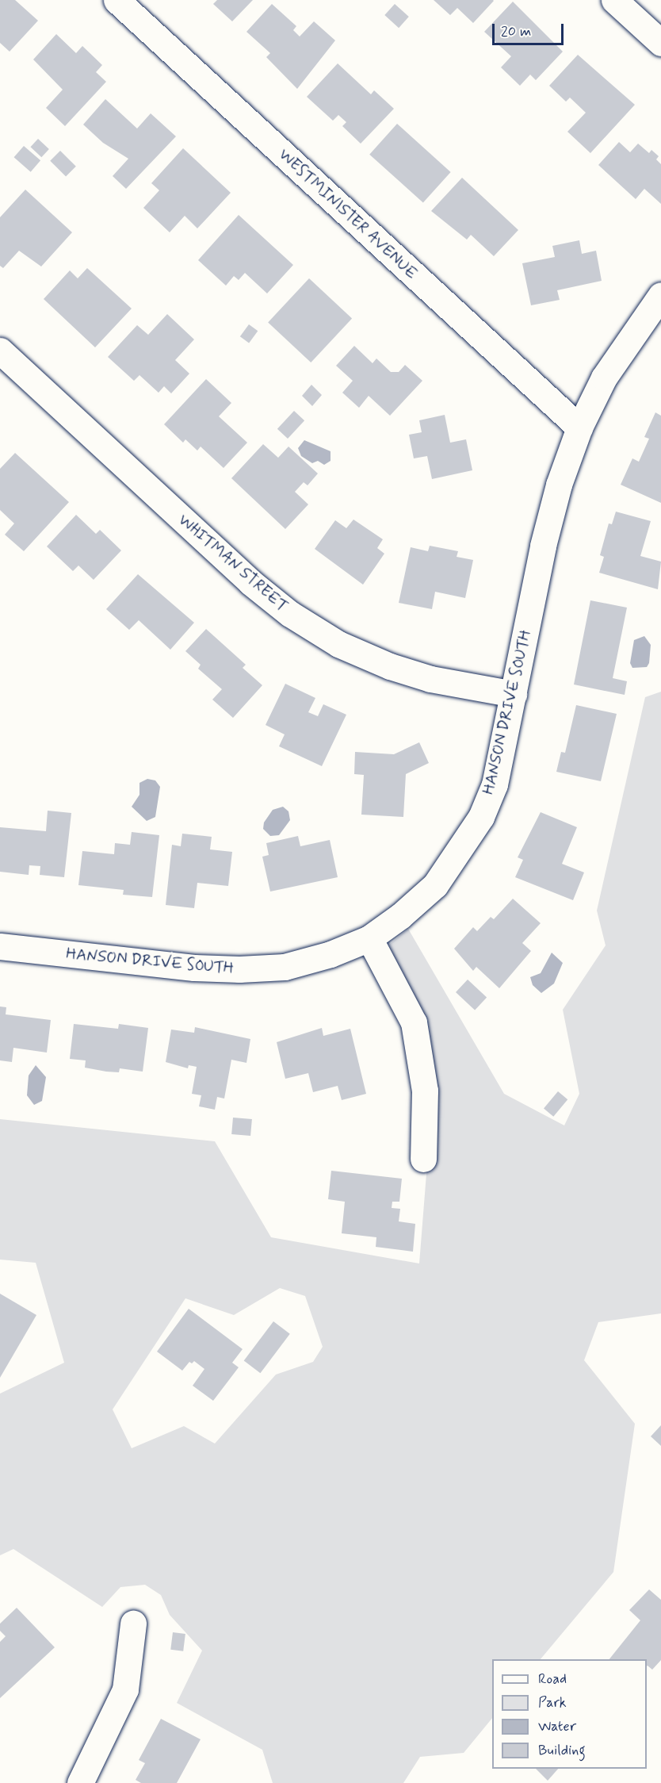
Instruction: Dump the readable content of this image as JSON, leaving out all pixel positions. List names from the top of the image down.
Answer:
{
  "streets": {
    "street": ["WESTMINISTER AVENUE", "WHITMAN STREET", "HANSON DRIVE SOUTH"]
  },
  "crossings": [
    ["WESTMINISTER AVENUE", "HANSON DRIVE SOUTH"],
    ["WHITMAN STREET", "HANSON DRIVE SOUTH"]
  ],
  "legend": [
    "Road",
    "Park",
    "Water",
    "Building"
  ],
  "scale_bar": "20 m"
}
